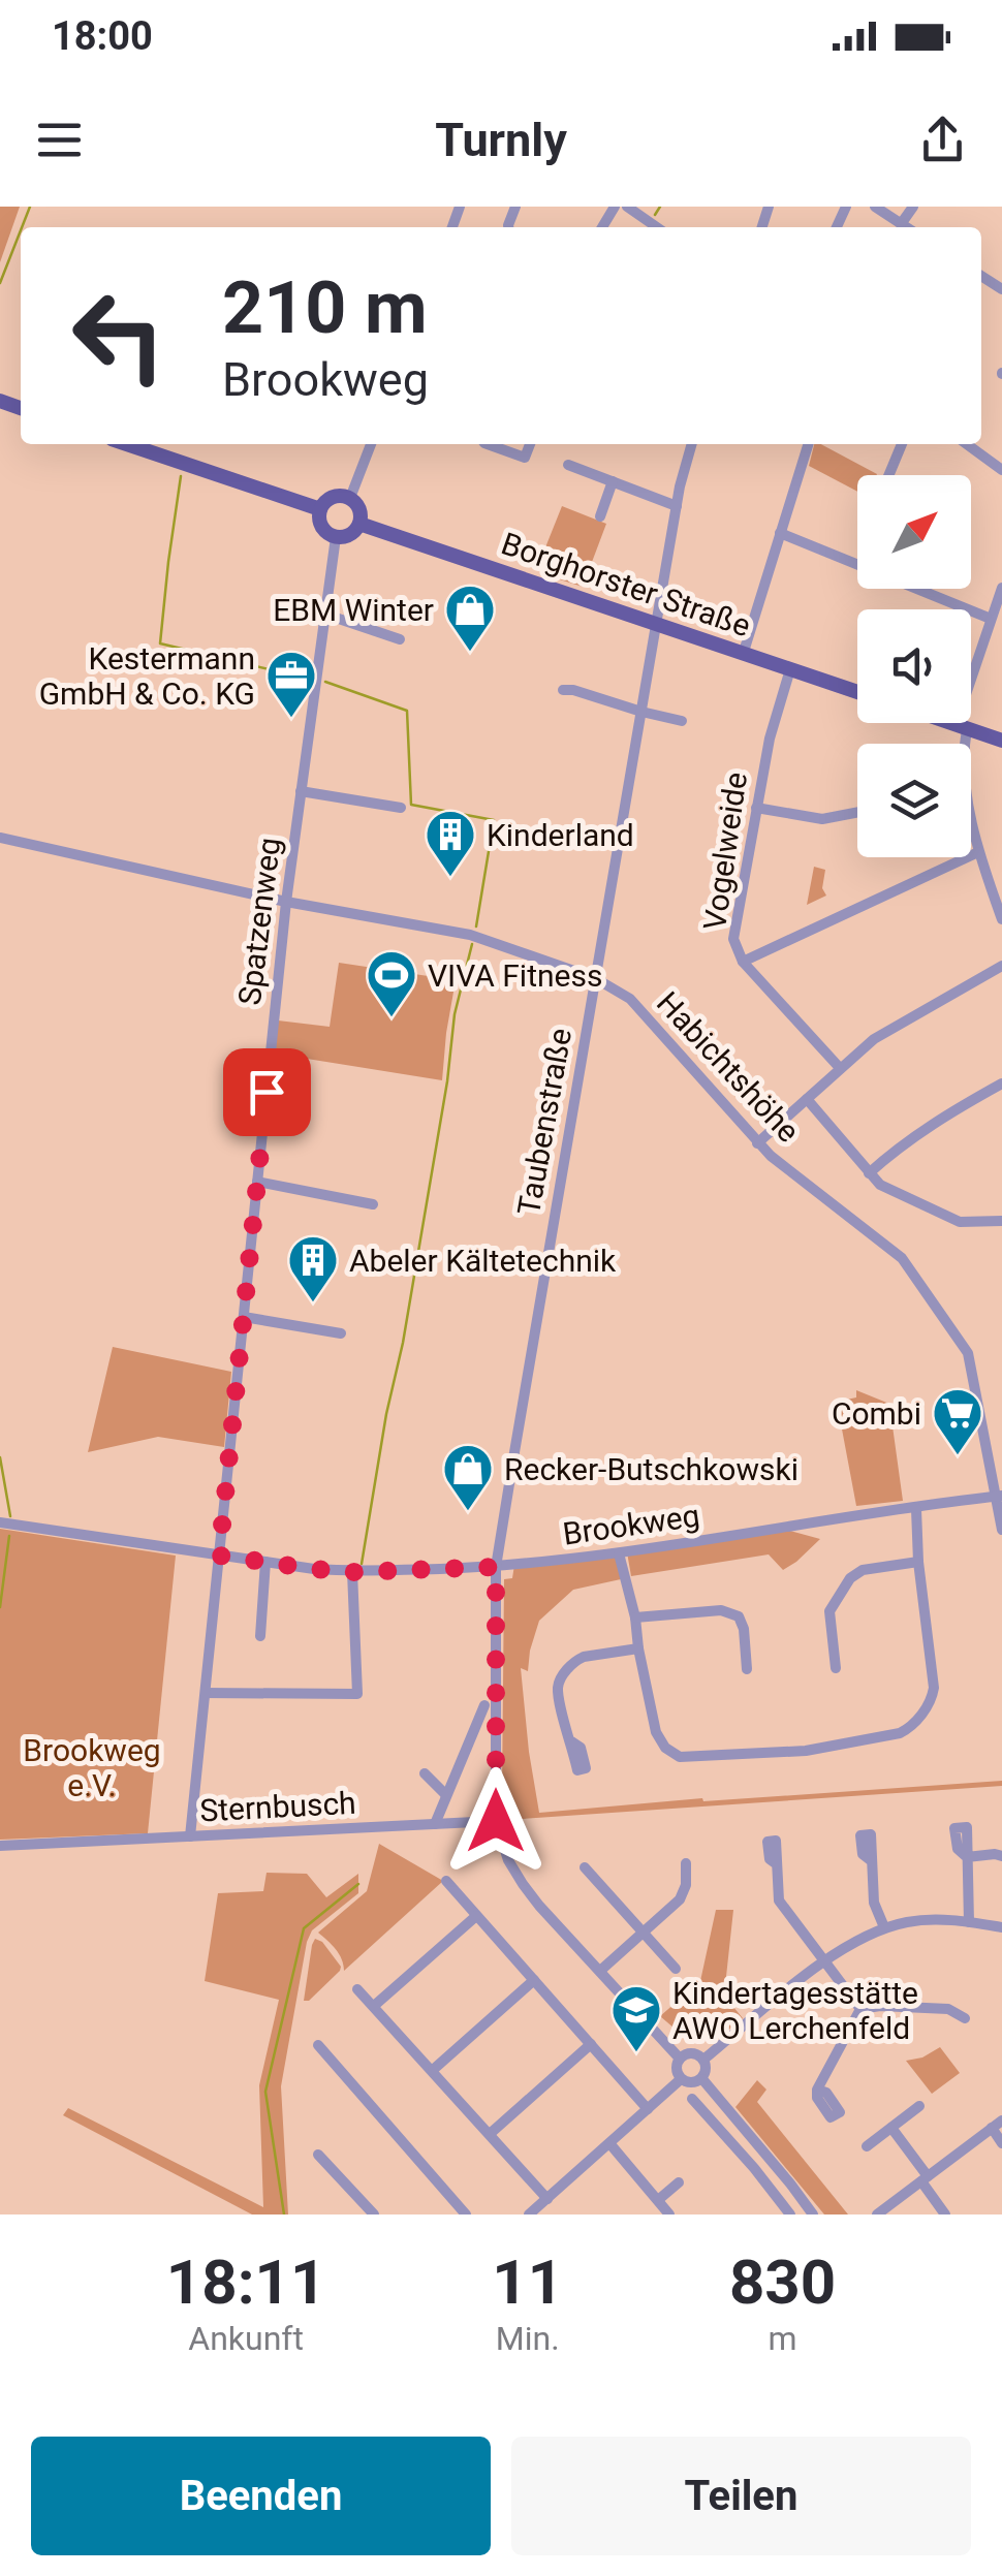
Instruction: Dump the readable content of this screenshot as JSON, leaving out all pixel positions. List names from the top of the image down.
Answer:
{
  "streets": {
    "main road": ["Borghorster Straße"],
    "street": [
      "Vogelweide",
      "Spatzenweg",
      "Habichtshöhe",
      "Taubenstraße",
      "Brookweg",
      "Sternbusch"
    ]
  },
  "crossings": [
    ["Borghorster Straße", "Vogelweide"],
    ["Borghorster Straße", "Spatzenweg"],
    ["Borghorster Straße", "Taubenstraße"],
    ["Spatzenweg", "Habichtshöhe"],
    ["Spatzenweg", "Brookweg"],
    ["Spatzenweg", "Sternbusch"],
    ["Habichtshöhe", "Taubenstraße"],
    ["Habichtshöhe", "Brookweg"],
    ["Taubenstraße", "Brookweg"],
    ["Taubenstraße", "Sternbusch"]
  ],
  "parks": ["Brookweg e.V."],
  "places": {
    "shop": ["EBM Winter", "Recker-Butschkowski"],
    "office": ["Kestermann GmbH & Co. KG"],
    "building": ["Kinderland", "Abeler Kältetechnik"],
    "sports": ["VIVA Fitness"],
    "supermarket": ["Combi"],
    "school or university": ["Kindertagesstätte AWO Lerchenfeld"]
  },
  "north": "top right",
  "page": {
    "status": "18:00",
    "header": "Turnly",
    "turn": ["210 m", "Brookweg"],
    "eta": [
      "18:11",
      "Ankunft",
      "11",
      "Min.",
      "830",
      "m"
    ],
    "buttons": ["Beenden", "Teilen"]
  }
}
